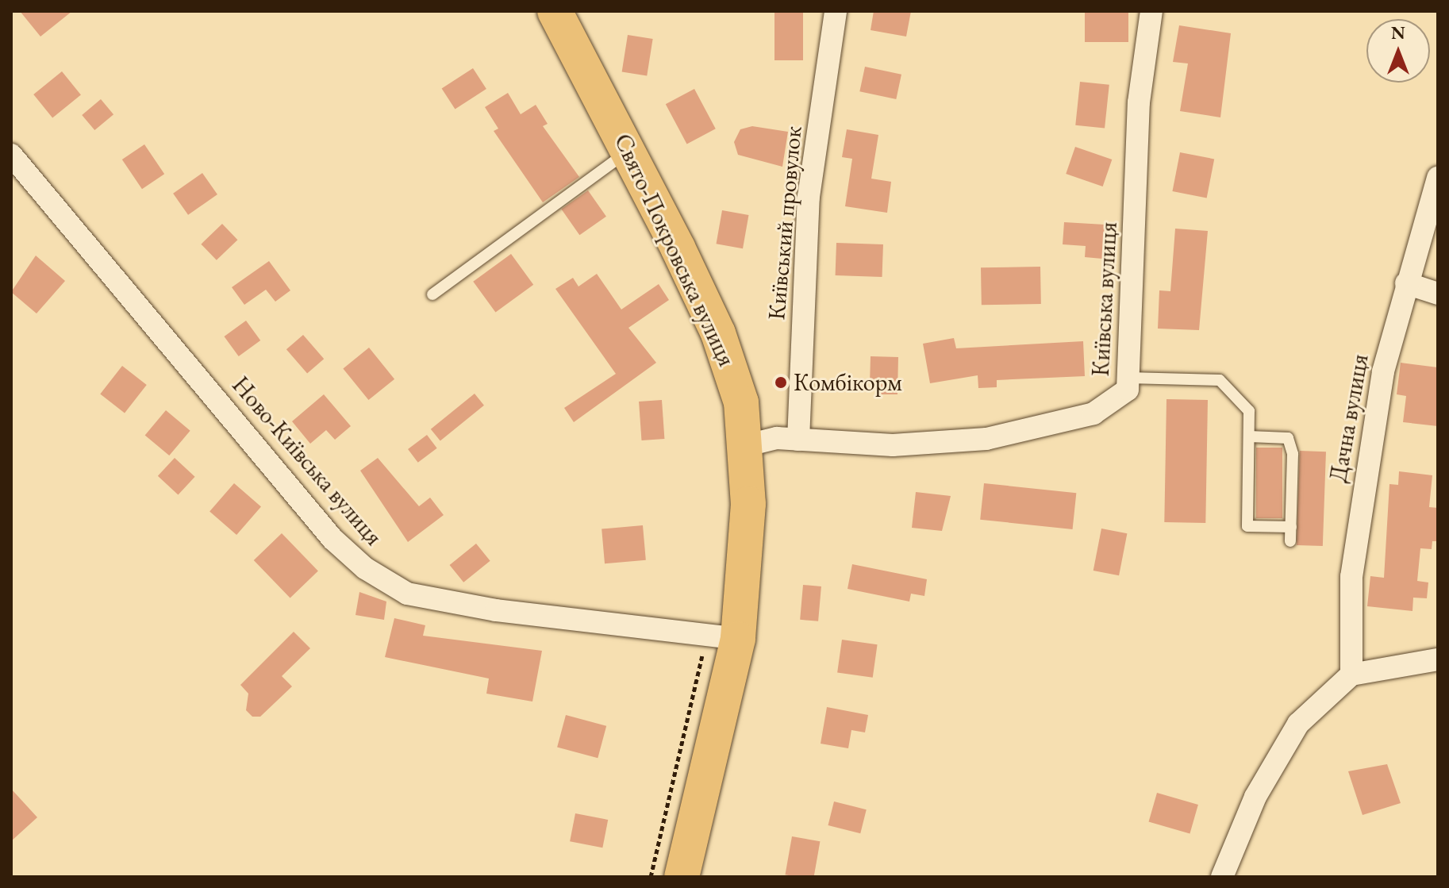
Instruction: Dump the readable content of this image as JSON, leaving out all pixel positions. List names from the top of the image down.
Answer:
{
  "streets": {
    "main road": ["Свято-Покровська вулиця"],
    "street": [
      "Київський провулок",
      "Київська вулиця",
      "Дачна вулиця",
      "Ново-Київська вулиця"
    ]
  },
  "crossings": [
    ["Київський провулок", "Київська вулиця"],
    ["Свято-Покровська вулиця", "Київська вулиця"],
    ["Свято-Покровська вулиця", "Ново-Київська вулиця"]
  ],
  "places": ["Комбікорм"],
  "north": "top"
}
